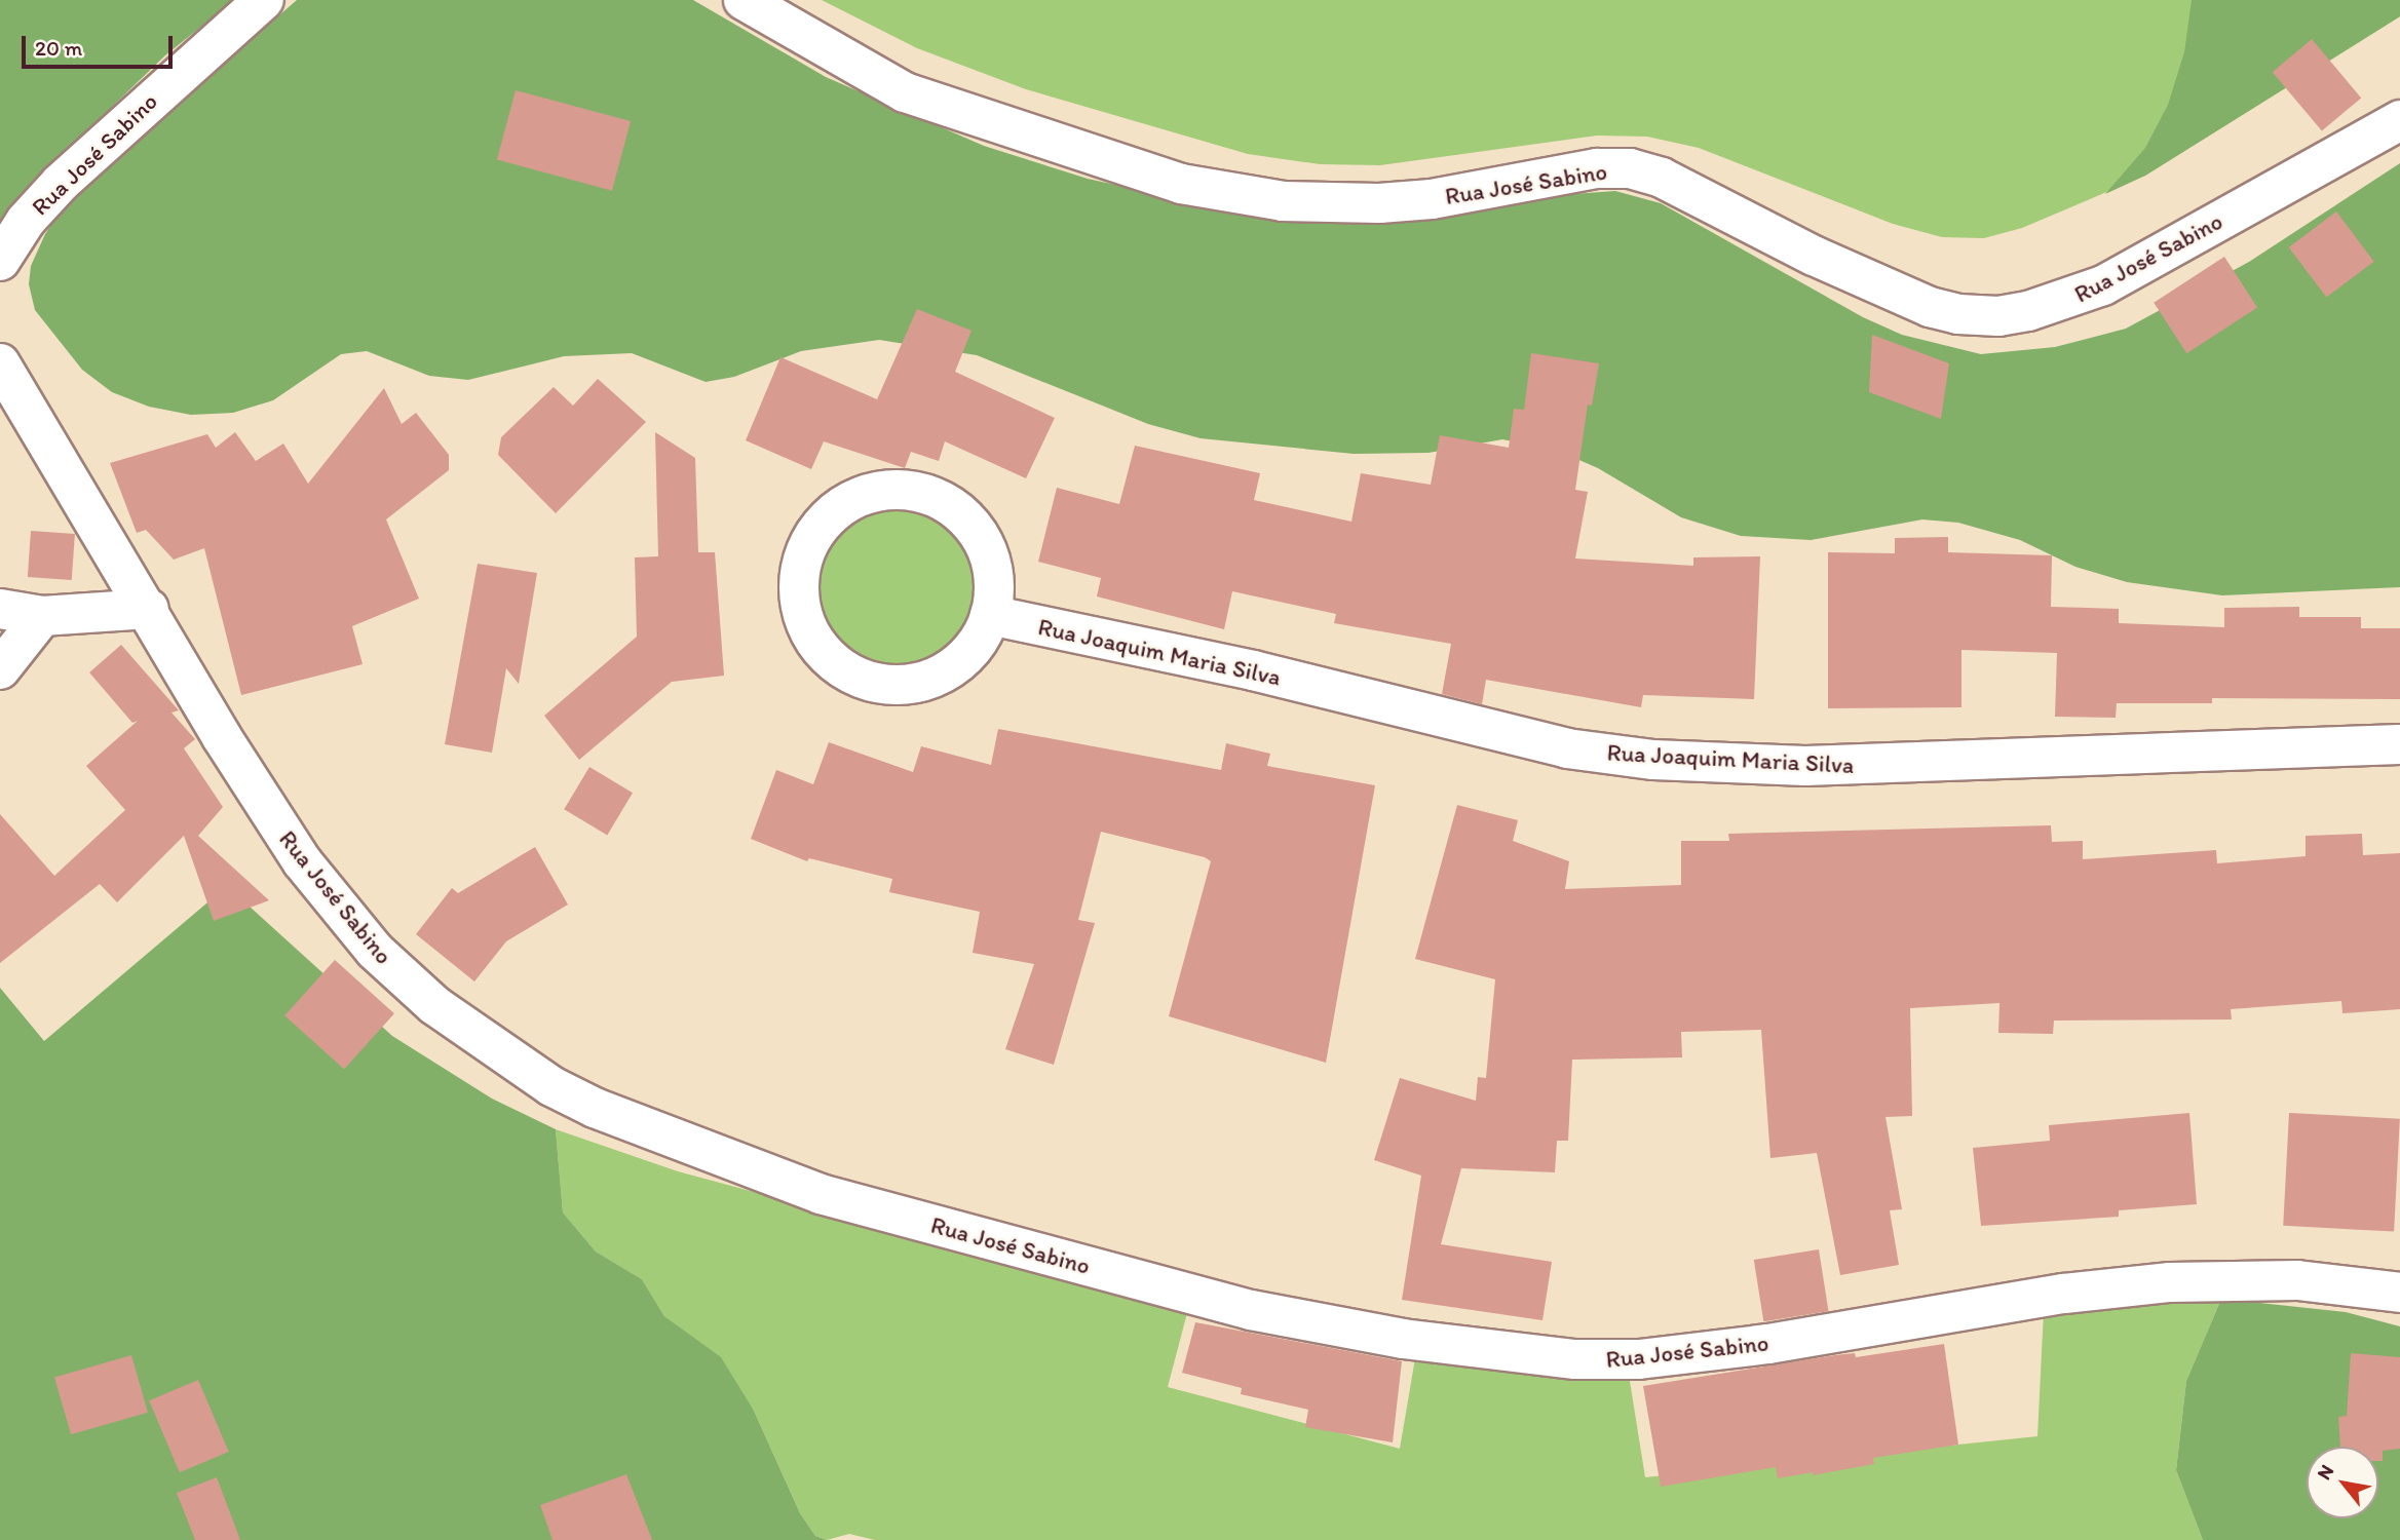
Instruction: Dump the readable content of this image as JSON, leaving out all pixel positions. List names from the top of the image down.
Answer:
{
  "streets": {
    "street": ["Rua José Sabino", "Rua Joaquim Maria Silva"]
  },
  "scale_bar": "20 m",
  "north": "top left"
}
